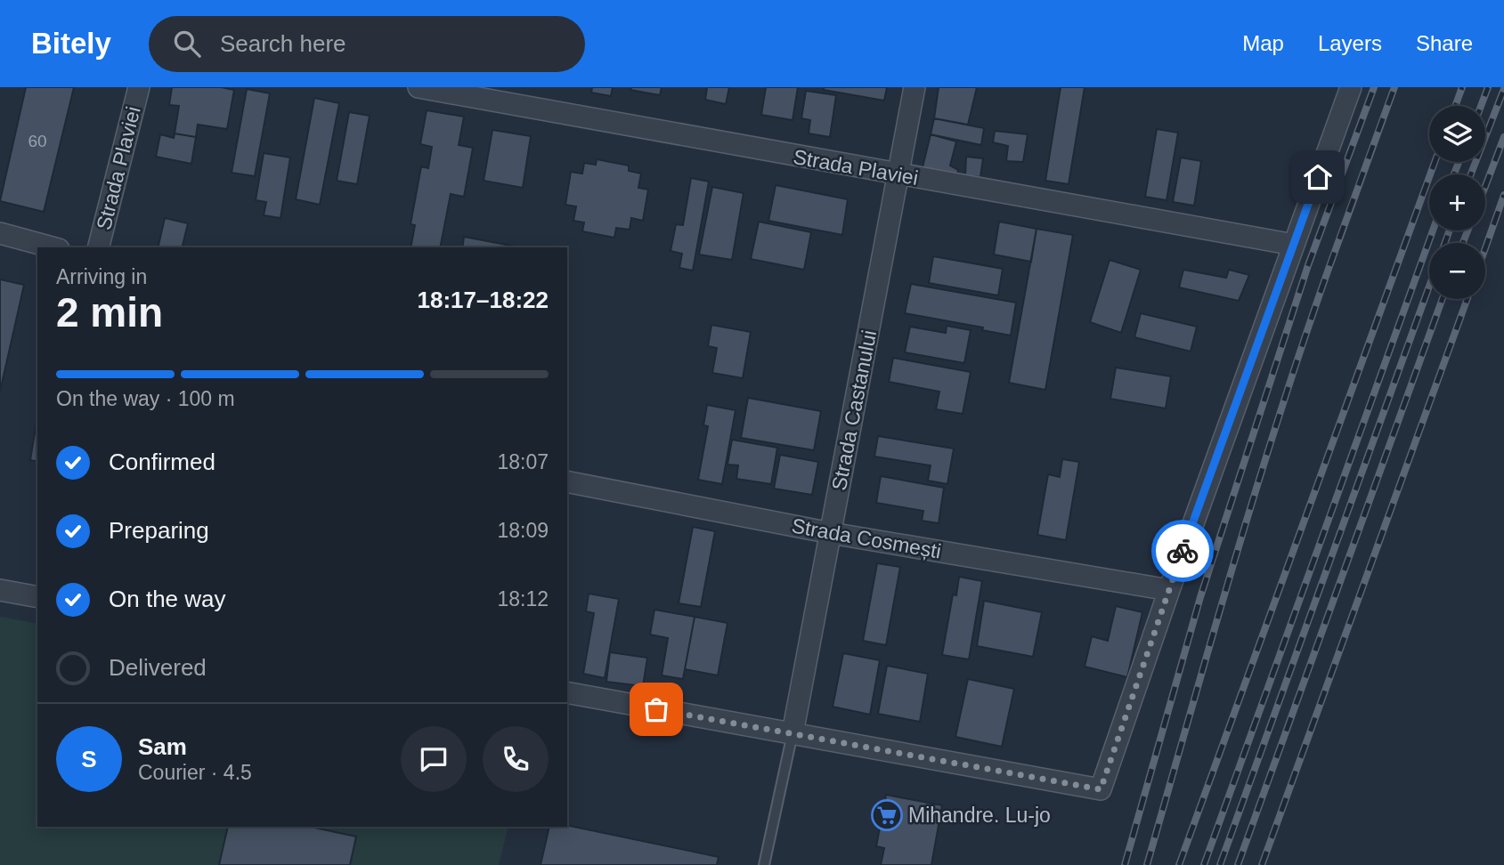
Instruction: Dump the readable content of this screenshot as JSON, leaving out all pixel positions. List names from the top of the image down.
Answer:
{
  "streets": {
    "street": ["Strada Plaviei", "Strada Castanului", "Strada Cosmești"]
  },
  "crossings": [
    ["Strada Plaviei", "Strada Castanului"],
    ["Strada Castanului", "Strada Cosmești"]
  ],
  "places": {
    "supermarket": ["Mihandre. Lu-jo"]
  },
  "house_numbers": ["60"],
  "page": {
    "header": "Bitely",
    "search": "Search here",
    "nav": ["Map", "Layers", "Share"],
    "map_buttons": ["+", "−"],
    "heading": ["2 min", "Arriving in", "18:17–18:22"],
    "panel": ["Sam", "Courier · 4.5"],
    "bar": "On the way · 100 m",
    "list": [
      ["Confirmed", "18:07"],
      ["Preparing", "18:09"],
      ["On the way", "18:12"],
      "Delivered"
    ],
    "round": "S"
  }
}
